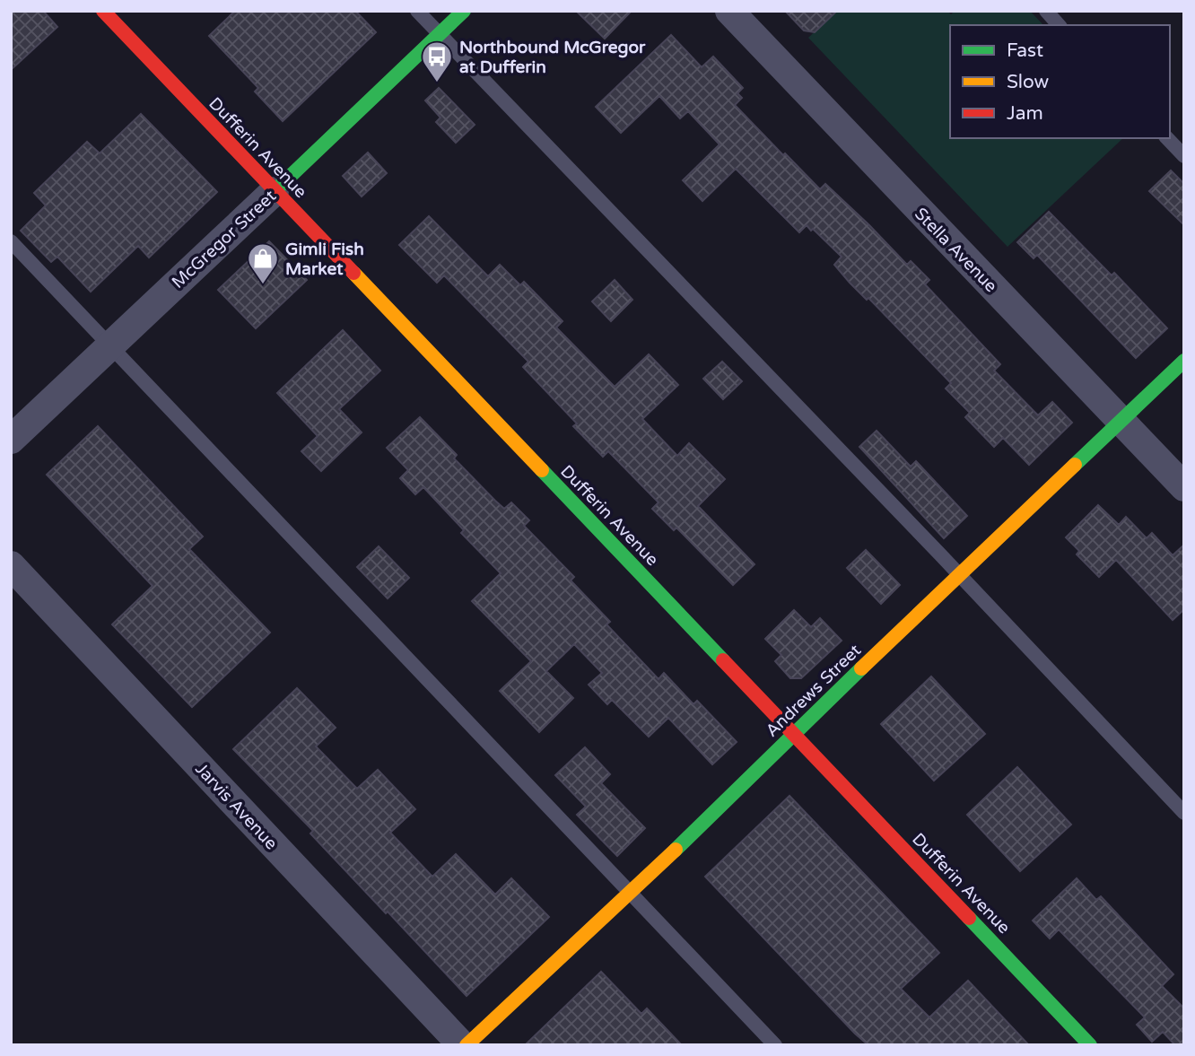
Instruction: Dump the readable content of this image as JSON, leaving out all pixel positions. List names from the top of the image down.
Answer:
{
  "streets": {
    "main road": ["Dufferin Avenue", "McGregor Street", "Andrews Street"],
    "street": ["Stella Avenue", "Jarvis Avenue"]
  },
  "crossings": [
    ["Dufferin Avenue", "McGregor Street"],
    ["Dufferin Avenue", "Andrews Street"],
    ["Stella Avenue", "Andrews Street"],
    ["Andrews Street", "Jarvis Avenue"]
  ],
  "places": {
    "bus stop": ["Northbound McGregor at Dufferin"],
    "shop": ["Gimli Fish Market"]
  },
  "legend": ["Fast", "Slow", "Jam"]
}
